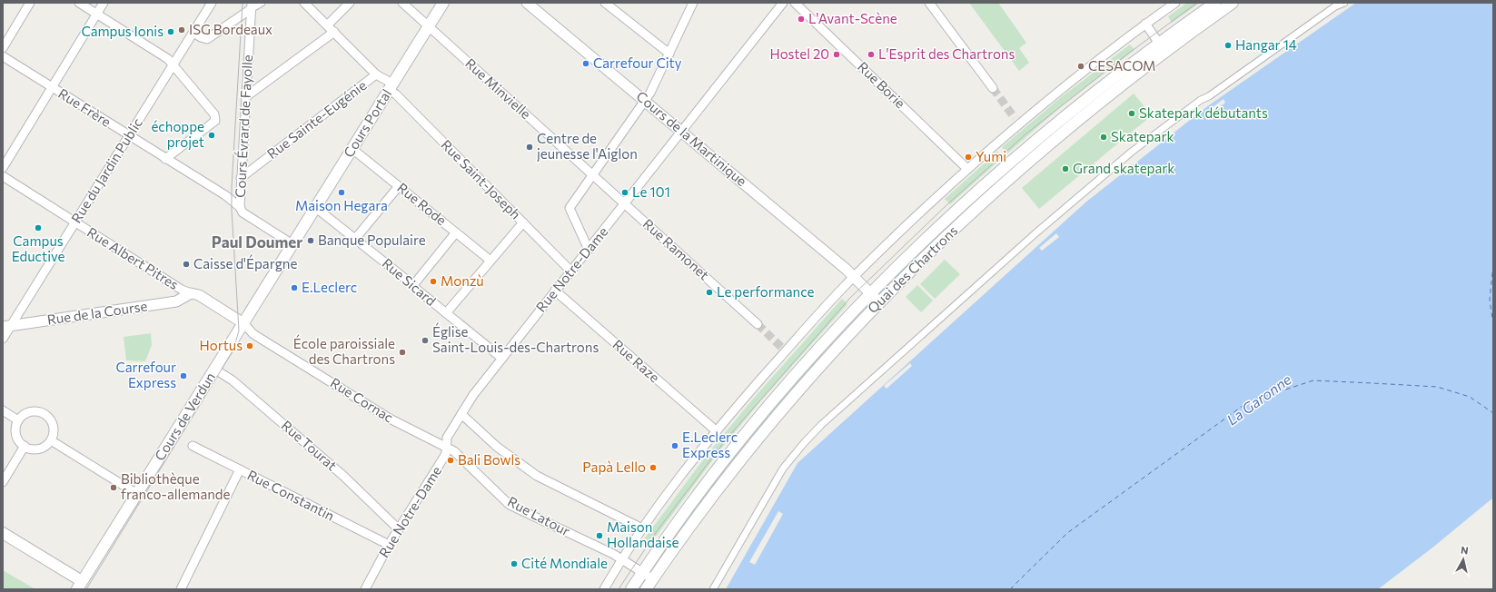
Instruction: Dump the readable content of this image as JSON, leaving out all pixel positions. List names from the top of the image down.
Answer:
{
  "streets": {
    "main road": ["Cours Portal", "Quai des Chartrons", "Cours de Verdun"],
    "street": [
      "Rue Borie",
      "Rue Minvielle",
      "Rue Frère",
      "Rue Sainte-Eugénie",
      "Cours Évrard de Fayolle",
      "Cours de la Martinique",
      "Rue du Jardin Public",
      "Rue Saint-Joseph",
      "Rue Rode",
      "Rue Ramonet",
      "Rue Albert Pitres",
      "Rue Notre-Dame",
      "Rue Sicard",
      "Rue de la Course",
      "Rue Raze",
      "Rue Cornac",
      "Rue Tourat",
      "Rue Constantin",
      "Rue Latour"
    ]
  },
  "crossings": [
    ["Rue Minvielle", "Cours Portal"],
    ["Rue Minvielle", "Rue Ramonet"],
    ["Rue Frère", "Cours Portal"],
    ["Rue Frère", "Cours Évrard de Fayolle"],
    ["Rue Frère", "Rue du Jardin Public"],
    ["Rue Frère", "Cours de Verdun"],
    ["Rue Sainte-Eugénie", "Cours Évrard de Fayolle"],
    ["Rue Sainte-Eugénie", "Rue Saint-Joseph"],
    ["Cours Portal", "Rue Saint-Joseph"],
    ["Cours Portal", "Rue Rode"],
    ["Cours Portal", "Rue Sicard"],
    ["Cours Portal", "Cours de Verdun"],
    ["Cours de la Martinique", "Rue Notre-Dame"],
    ["Cours de la Martinique", "Quai des Chartrons"],
    ["Rue du Jardin Public", "Rue Albert Pitres"],
    ["Rue du Jardin Public", "Rue de la Course"],
    ["Rue Saint-Joseph", "Rue Notre-Dame"],
    ["Rue Ramonet", "Rue Notre-Dame"],
    ["Rue Albert Pitres", "Rue de la Course"],
    ["Rue Notre-Dame", "Rue Sicard"],
    ["Rue Notre-Dame", "Rue Raze"],
    ["Rue Notre-Dame", "Rue Cornac"],
    ["Rue Notre-Dame", "Rue Tourat"],
    ["Rue Notre-Dame", "Rue Constantin"],
    ["Rue Notre-Dame", "Rue Latour"],
    ["Quai des Chartrons", "Rue Latour"],
    ["Rue Cornac", "Cours de Verdun"],
    ["Rue Cornac", "Rue Latour"],
    ["Cours de Verdun", "Rue Tourat"]
  ],
  "districts": ["Paul Doumer"],
  "water": ["La Garonne"],
  "places": [
    "L'Avant-Scène",
    "ISG Bordeaux",
    "Campus Ionis",
    "Hangar 14",
    "Hostel 20",
    "L'Esprit des Chartrons",
    "Carrefour City",
    "CESACOM",
    "Skatepark débutants",
    "échoppe projet",
    "Skatepark",
    "Centre de jeunesse l'Aiglon",
    "Yumi",
    "Grand skatepark",
    "Maison Hegara",
    "Le 101",
    "Campus Eductive",
    "Banque Populaire",
    "Caisse d'Épargne",
    "Monzù",
    "E.Leclerc",
    "Le performance",
    "Église Saint-Louis-des-Chartrons",
    "Hortus",
    "École paroissiale des Chartrons",
    "Carrefour Express",
    "E.Leclerc Express",
    "Bali Bowls",
    "Papà Lello",
    "Bibliothèque franco-allemande",
    "Maison Hollandaise",
    "Cité Mondiale"
  ],
  "north": "top"
}
